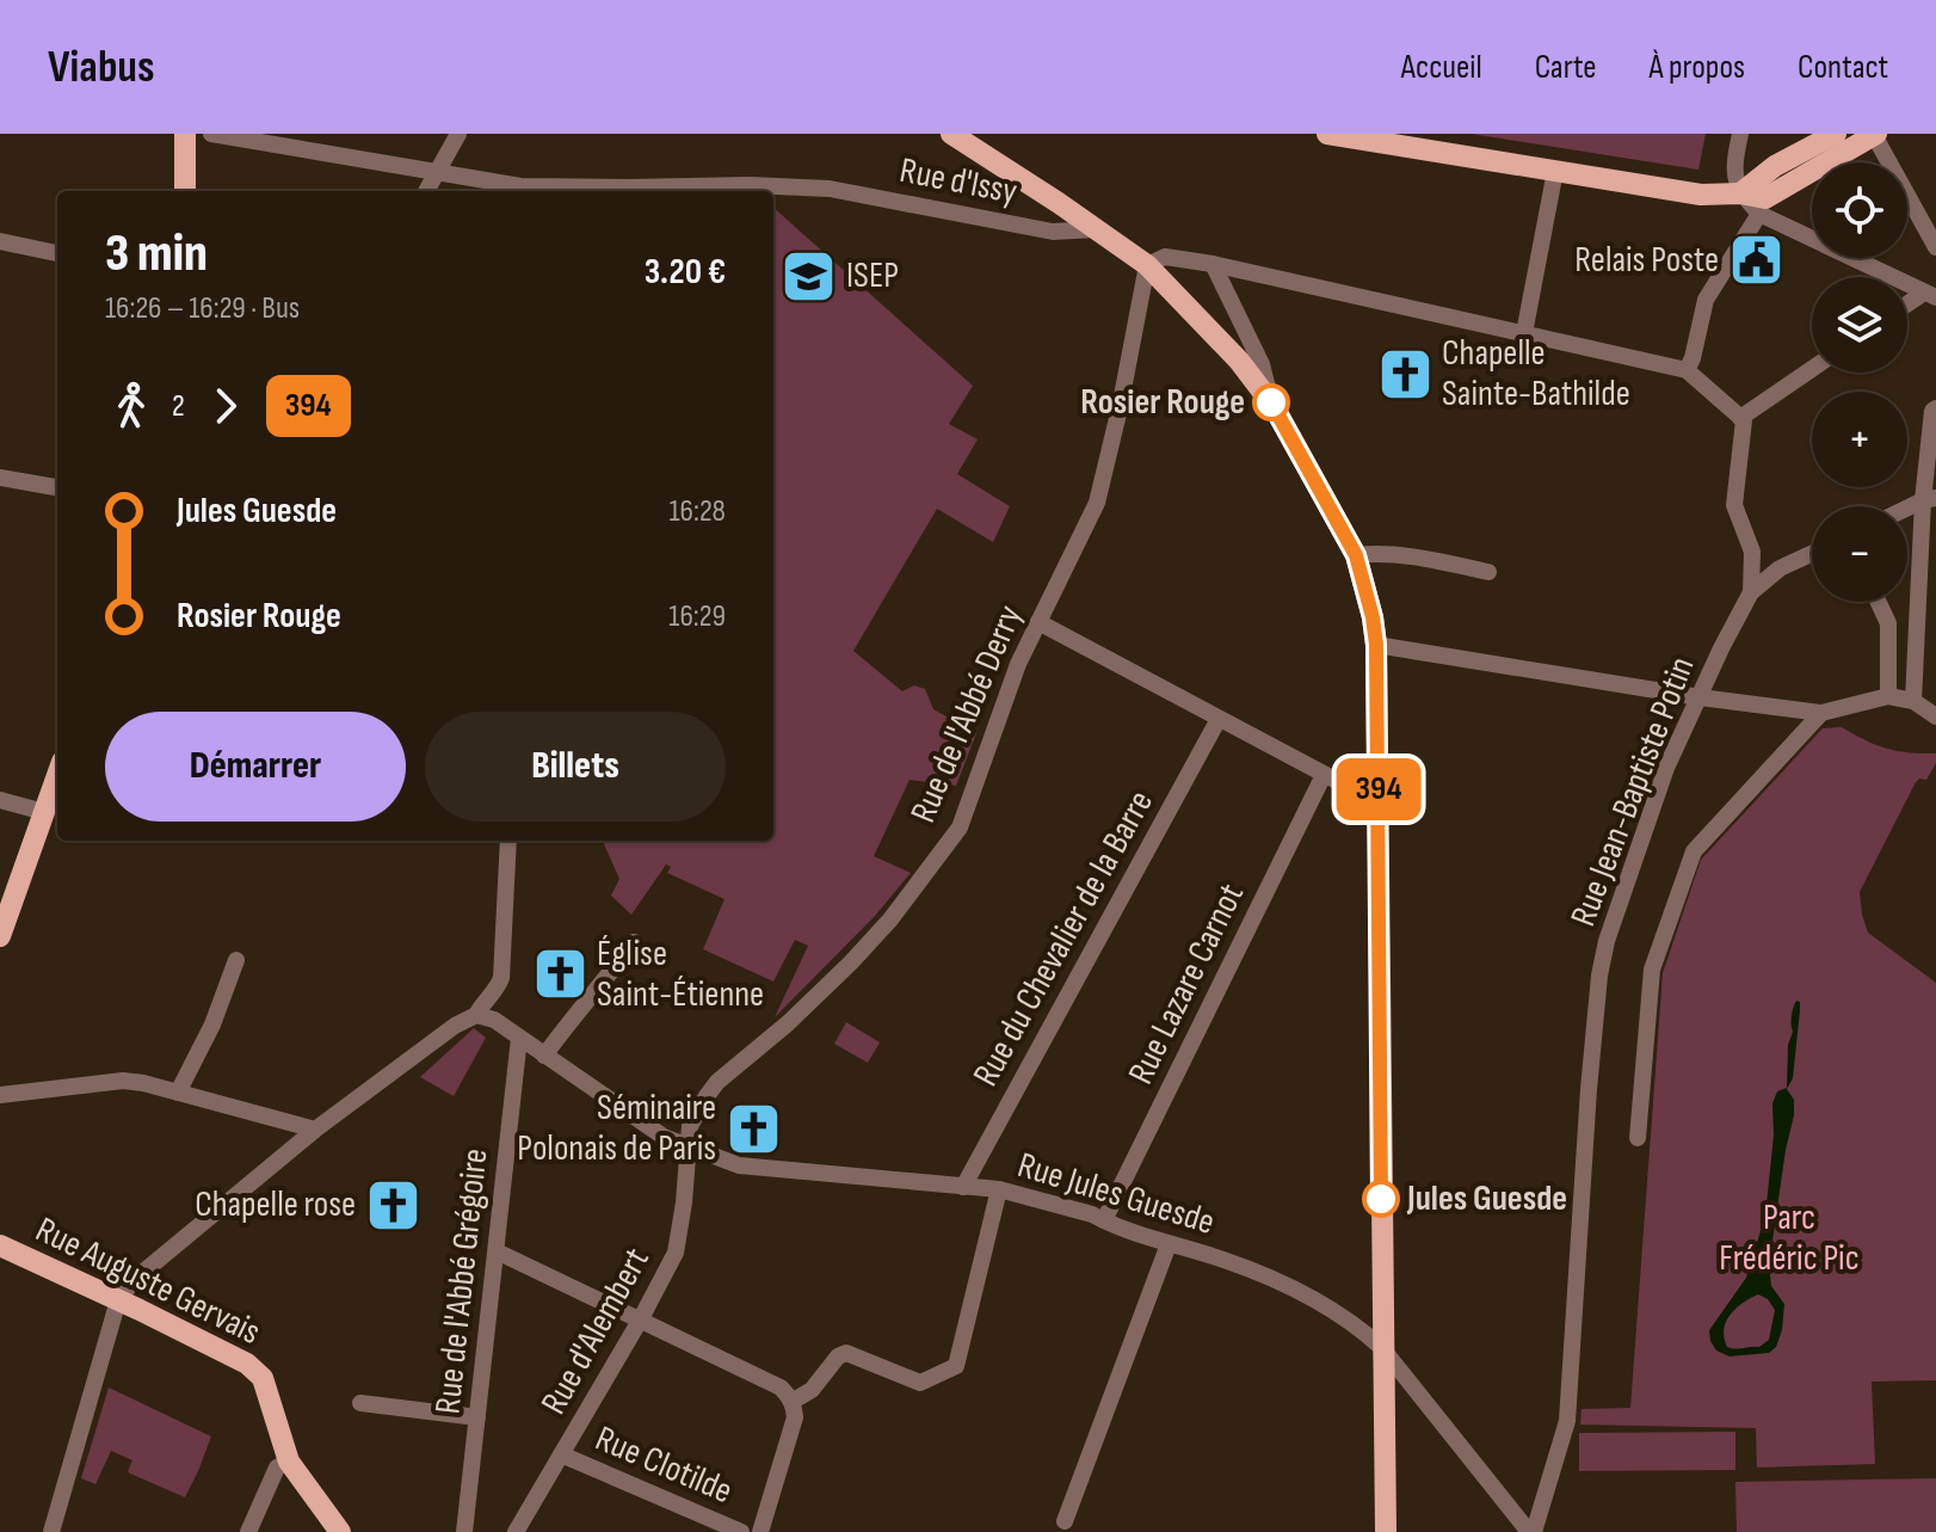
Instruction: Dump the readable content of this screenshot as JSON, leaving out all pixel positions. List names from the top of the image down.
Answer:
{
  "streets": {
    "main road": ["Rue Auguste Gervais"],
    "street": [
      "Rue d'Issy",
      "Rue de l'Abbé Derry",
      "Rue Jean-Baptiste Potin",
      "Rue du Chevalier de la Barre",
      "Rue Lazare Carnot",
      "Rue Jules Guesde",
      "Rue de l'Abbé Grégoire",
      "Rue d'Alembert",
      "Rue Clotilde"
    ]
  },
  "crossings": [
    ["Rue de l'Abbé Derry", "Rue Jules Guesde"],
    ["Rue de l'Abbé Derry", "Rue d'Alembert"],
    ["Rue Jean-Baptiste Potin", "Rue Jules Guesde"],
    ["Rue du Chevalier de la Barre", "Rue Jules Guesde"],
    ["Rue Lazare Carnot", "Rue Jules Guesde"],
    ["Rue Jules Guesde", "Rue de l'Abbé Grégoire"],
    ["Rue Jules Guesde", "Rue d'Alembert"],
    ["Rue d'Alembert", "Rue Clotilde"]
  ],
  "parks": ["Parc Frédéric Pic"],
  "places": {
    "public building": ["Relais Poste"],
    "school or university": ["ISEP"],
    "church": [
      "Chapelle Sainte-Bathilde",
      "Église Saint-Étienne",
      "Séminaire Polonais de Paris",
      "Chapelle rose"
    ],
    "other": ["Rosier Rouge", "Jules Guesde"]
  },
  "lines": ["bus line 394"],
  "page": {
    "header": "Viabus",
    "nav": [
      "Accueil",
      "Carte",
      "À propos",
      "Contact"
    ],
    "on_map": "394",
    "map_buttons": ["+", "−"],
    "heading": ["3 min", "16:26 – 16:29 · Bus", "3.20 €"],
    "legs": ["2", "394"],
    "list": [
      {
        "name": "Jules Guesde",
        "value": "16:28"
      },
      {
        "name": "Rosier Rouge",
        "value": "16:29"
      }
    ],
    "buttons": ["Démarrer", "Billets"]
  }
}
